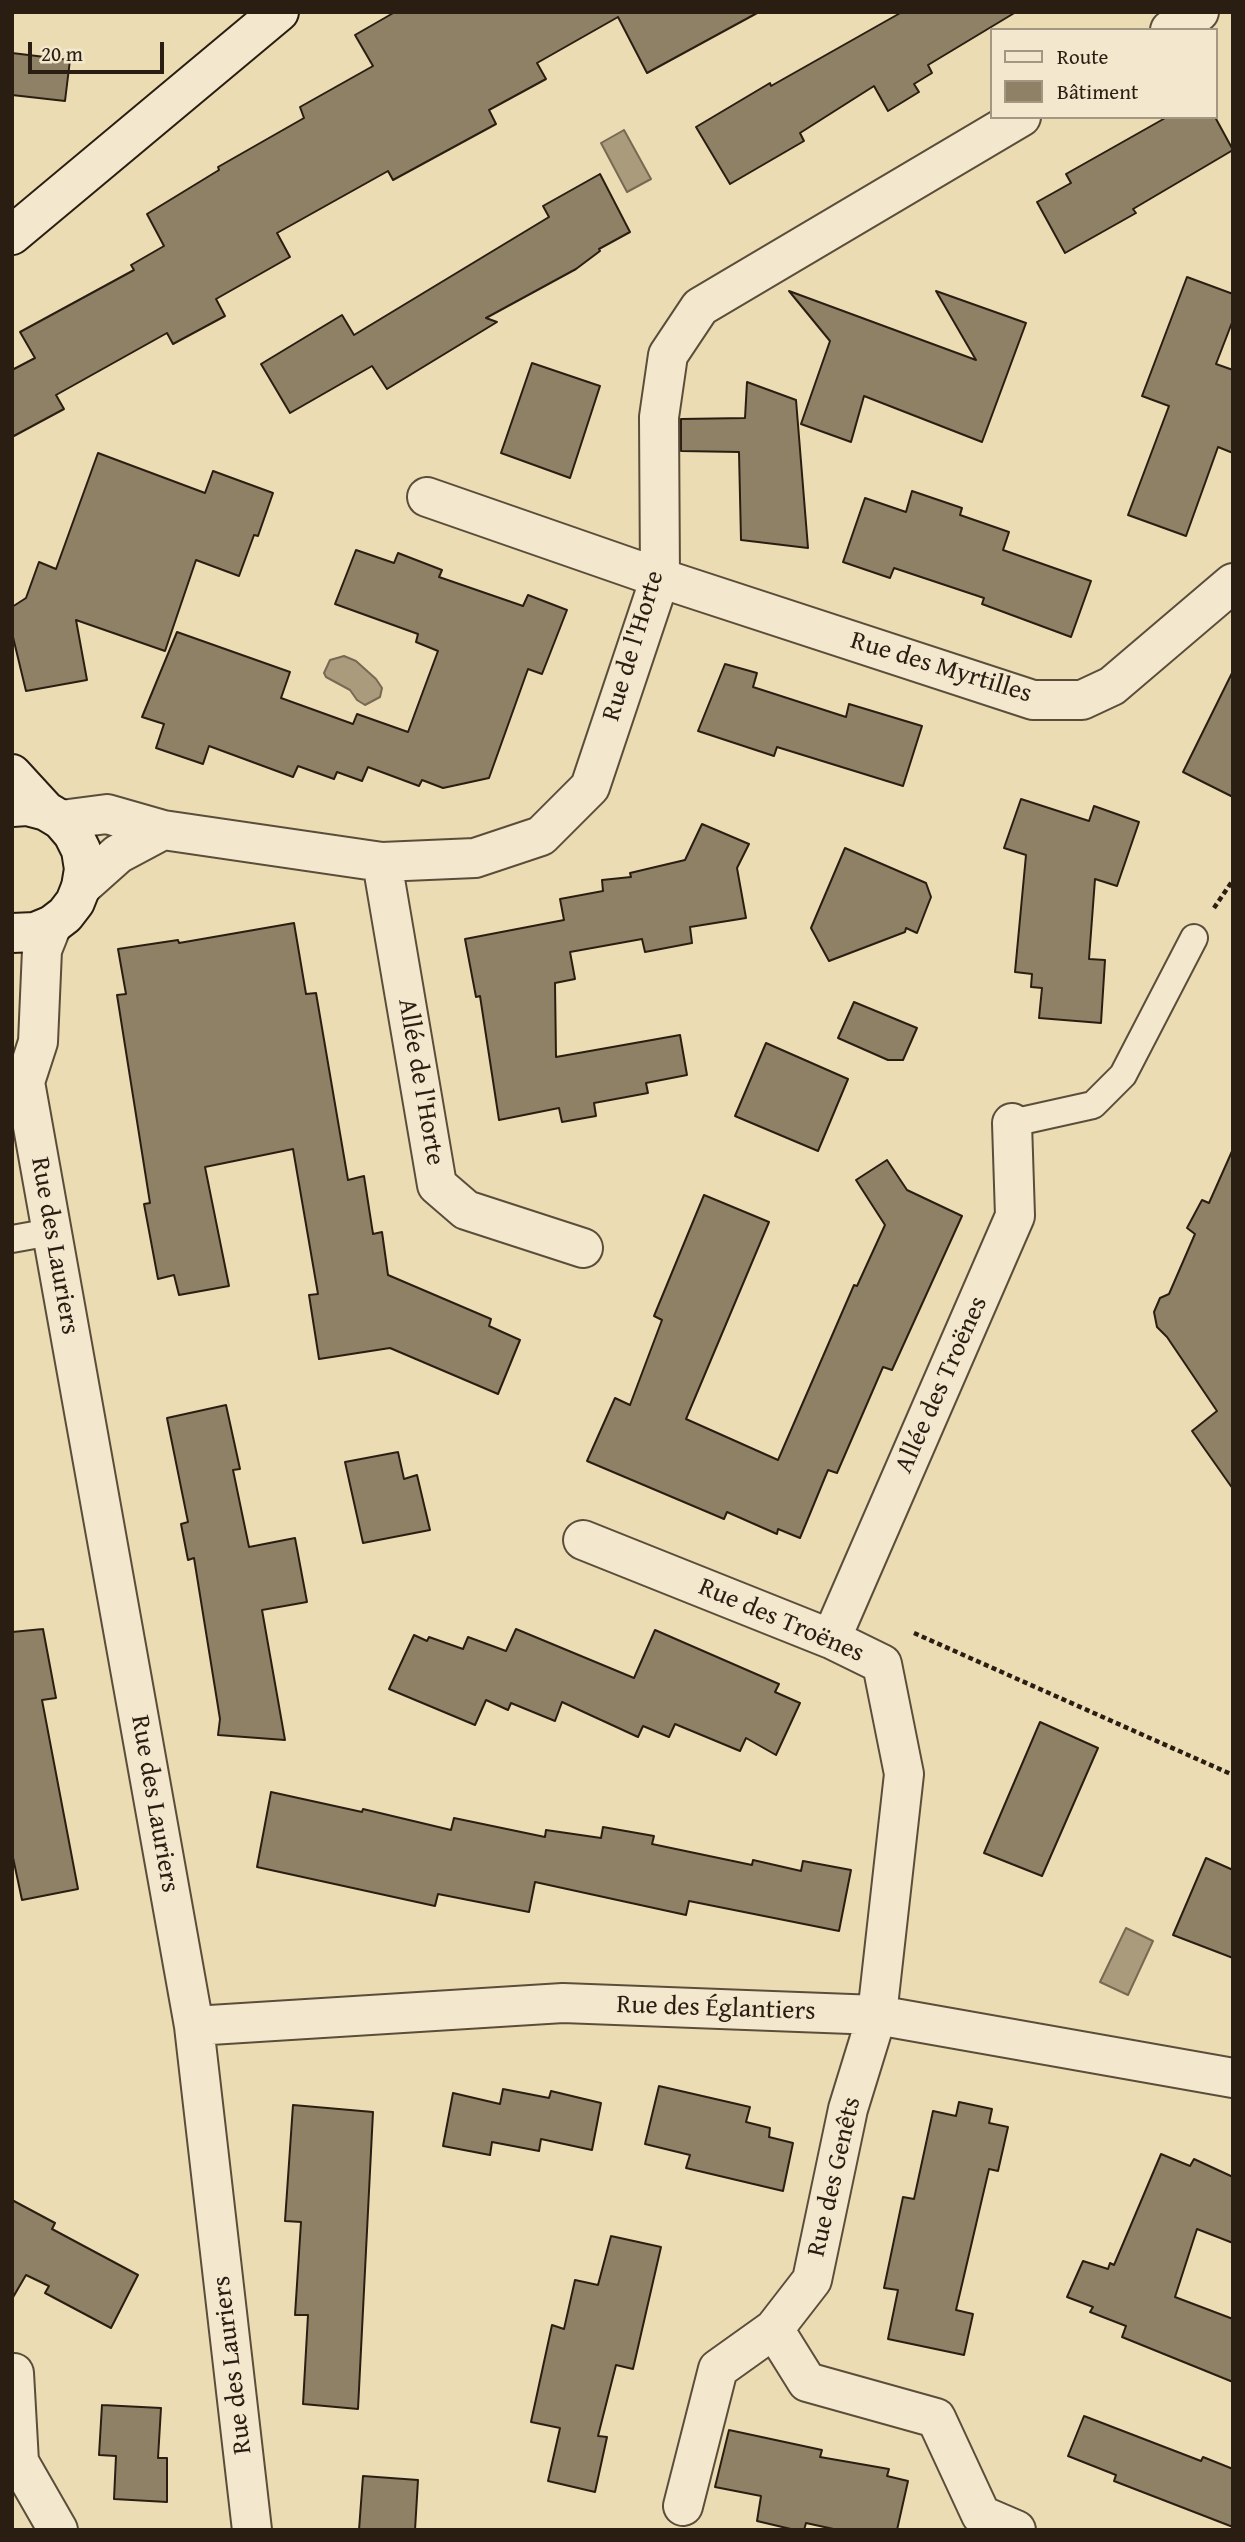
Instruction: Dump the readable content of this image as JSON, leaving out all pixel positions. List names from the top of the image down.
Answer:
{
  "streets": {
    "street": [
      "Rue de l'Horte",
      "Rue des Myrtilles",
      "Allée de l'Horte",
      "Rue des Lauriers",
      "Allée des Troënes",
      "Rue des Troënes",
      "Rue des Églantiers",
      "Rue des Genêts"
    ]
  },
  "crossings": [
    ["Rue de l'Horte", "Rue des Myrtilles"],
    ["Rue de l'Horte", "Allée de l'Horte"],
    ["Rue des Lauriers", "Rue des Églantiers"],
    ["Allée des Troënes", "Rue des Troënes"],
    ["Rue des Troënes", "Rue des Églantiers"],
    ["Rue des Troënes", "Rue des Genêts"],
    ["Rue des Églantiers", "Rue des Genêts"]
  ],
  "legend": ["Route", "Bâtiment"],
  "scale_bar": "20 m"
}
